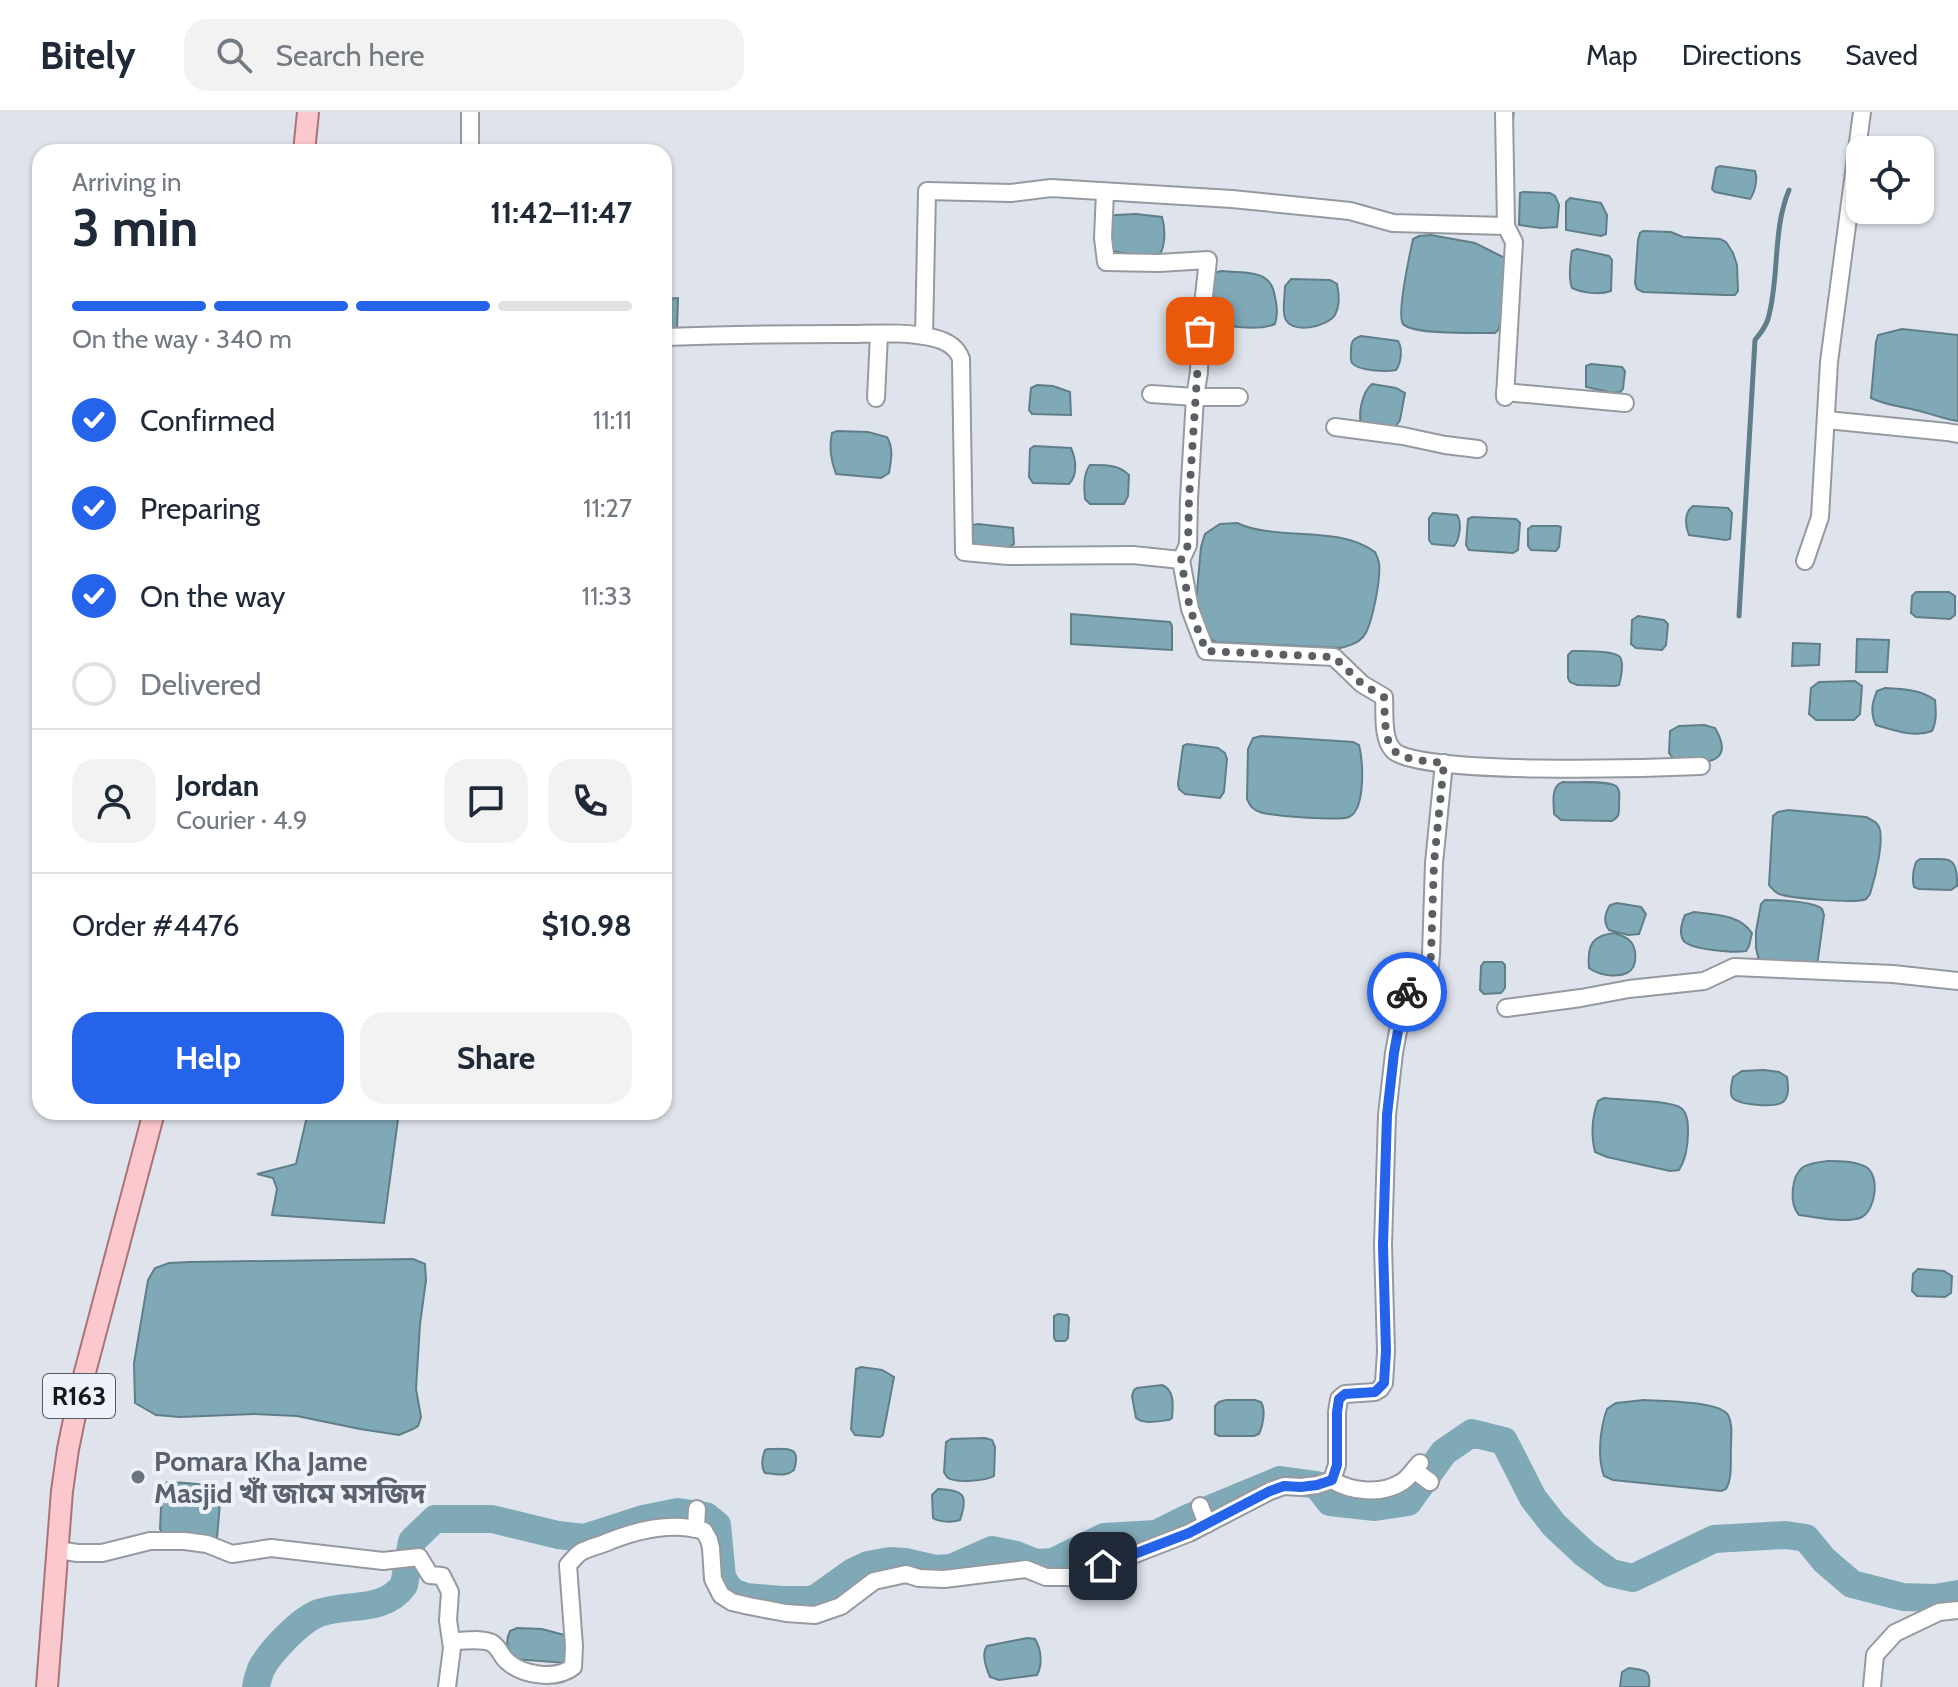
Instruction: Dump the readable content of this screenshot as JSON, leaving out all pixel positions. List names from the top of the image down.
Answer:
{
  "streets": {
    "main road": ["R163"]
  },
  "places": ["Pomara Kha Jame Masjid খাঁ জামে মসজিদ"],
  "page": {
    "header": "Bitely",
    "search": "Search here",
    "nav": ["Map", "Directions", "Saved"],
    "heading": ["3 min", "Arriving in", "11:42–11:47"],
    "panel": [
      "Jordan",
      "Courier · 4.9",
      "Order #4476",
      "$10.98"
    ],
    "bar": "On the way · 340 m",
    "list": [
      ["Confirmed", "11:11"],
      ["Preparing", "11:27"],
      ["On the way", "11:33"],
      "Delivered"
    ],
    "buttons": ["Help", "Share"]
  }
}
